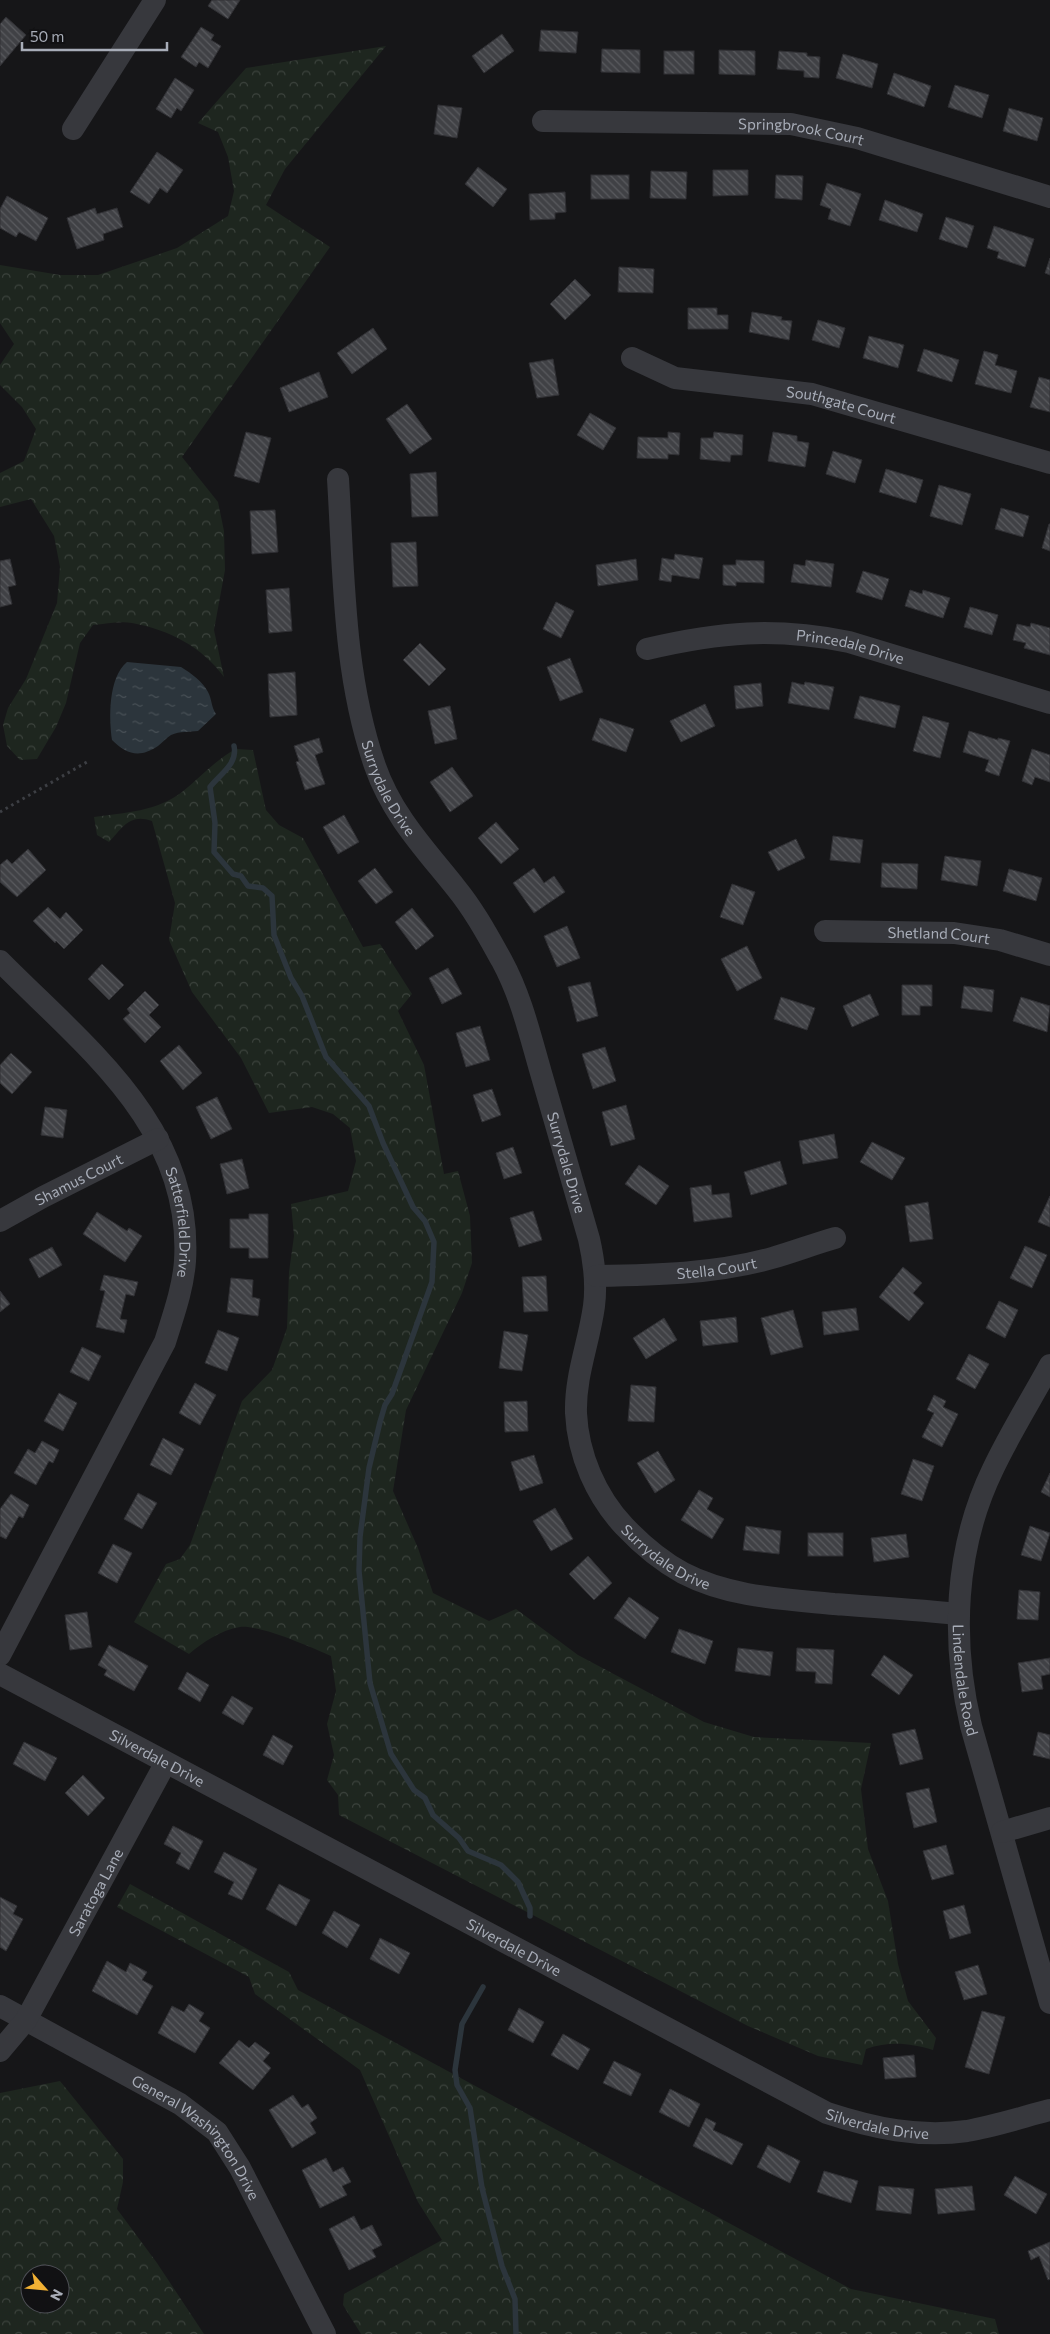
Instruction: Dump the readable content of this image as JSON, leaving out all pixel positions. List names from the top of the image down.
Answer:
{
  "streets": {
    "street": [
      "Springbrook Court",
      "Southgate Court",
      "Princedale Drive",
      "Surrydale Drive",
      "Shetland Court",
      "Shamus Court",
      "Satterfield Drive",
      "Stella Court",
      "Lindendale Road",
      "Silverdale Drive",
      "Saratoga Lane",
      "General Washington Drive"
    ]
  },
  "crossings": [
    ["Surrydale Drive", "Stella Court"],
    ["Surrydale Drive", "Lindendale Road"],
    ["Shamus Court", "Satterfield Drive"],
    ["Silverdale Drive", "Saratoga Lane"],
    ["Saratoga Lane", "General Washington Drive"]
  ],
  "scale_bar": "50 m",
  "north": "bottom right"
}
